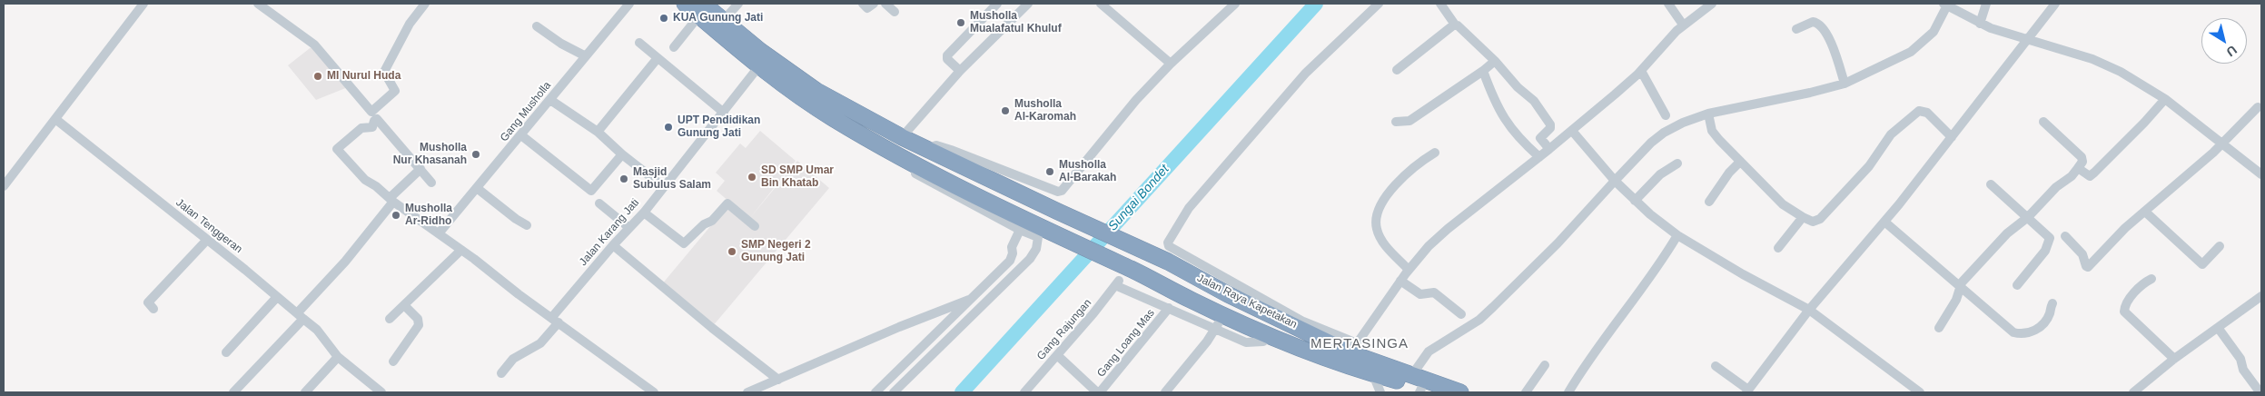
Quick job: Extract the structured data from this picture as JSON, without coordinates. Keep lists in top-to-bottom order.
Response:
{
  "streets": {
    "highway": ["Jalan Raya Kapetakan"],
    "street": [
      "Gang Musholla",
      "Jalan Tenggeran",
      "Jalan Karang Jati",
      "Gang Rajungan",
      "Gang Loang Mas"
    ]
  },
  "crossings": [
    ["Jalan Karang Jati", "Jalan Raya Kapetakan"]
  ],
  "districts": ["MERTASINGA"],
  "water": ["Sungai Bondet"],
  "places": [
    "KUA Gunung Jati",
    "Musholla Mualafatul Khuluf",
    "MI Nurul Huda",
    "Musholla Al-Karomah",
    "UPT Pendidikan Gunung Jati",
    "Musholla Nur Khasanah",
    "Musholla Al-Barakah",
    "SD SMP Umar Bin Khatab",
    "Masjid Subulus Salam",
    "Musholla Ar-Ridho",
    "SMP Negeri 2 Gunung Jati"
  ],
  "north": "bottom right"
}
